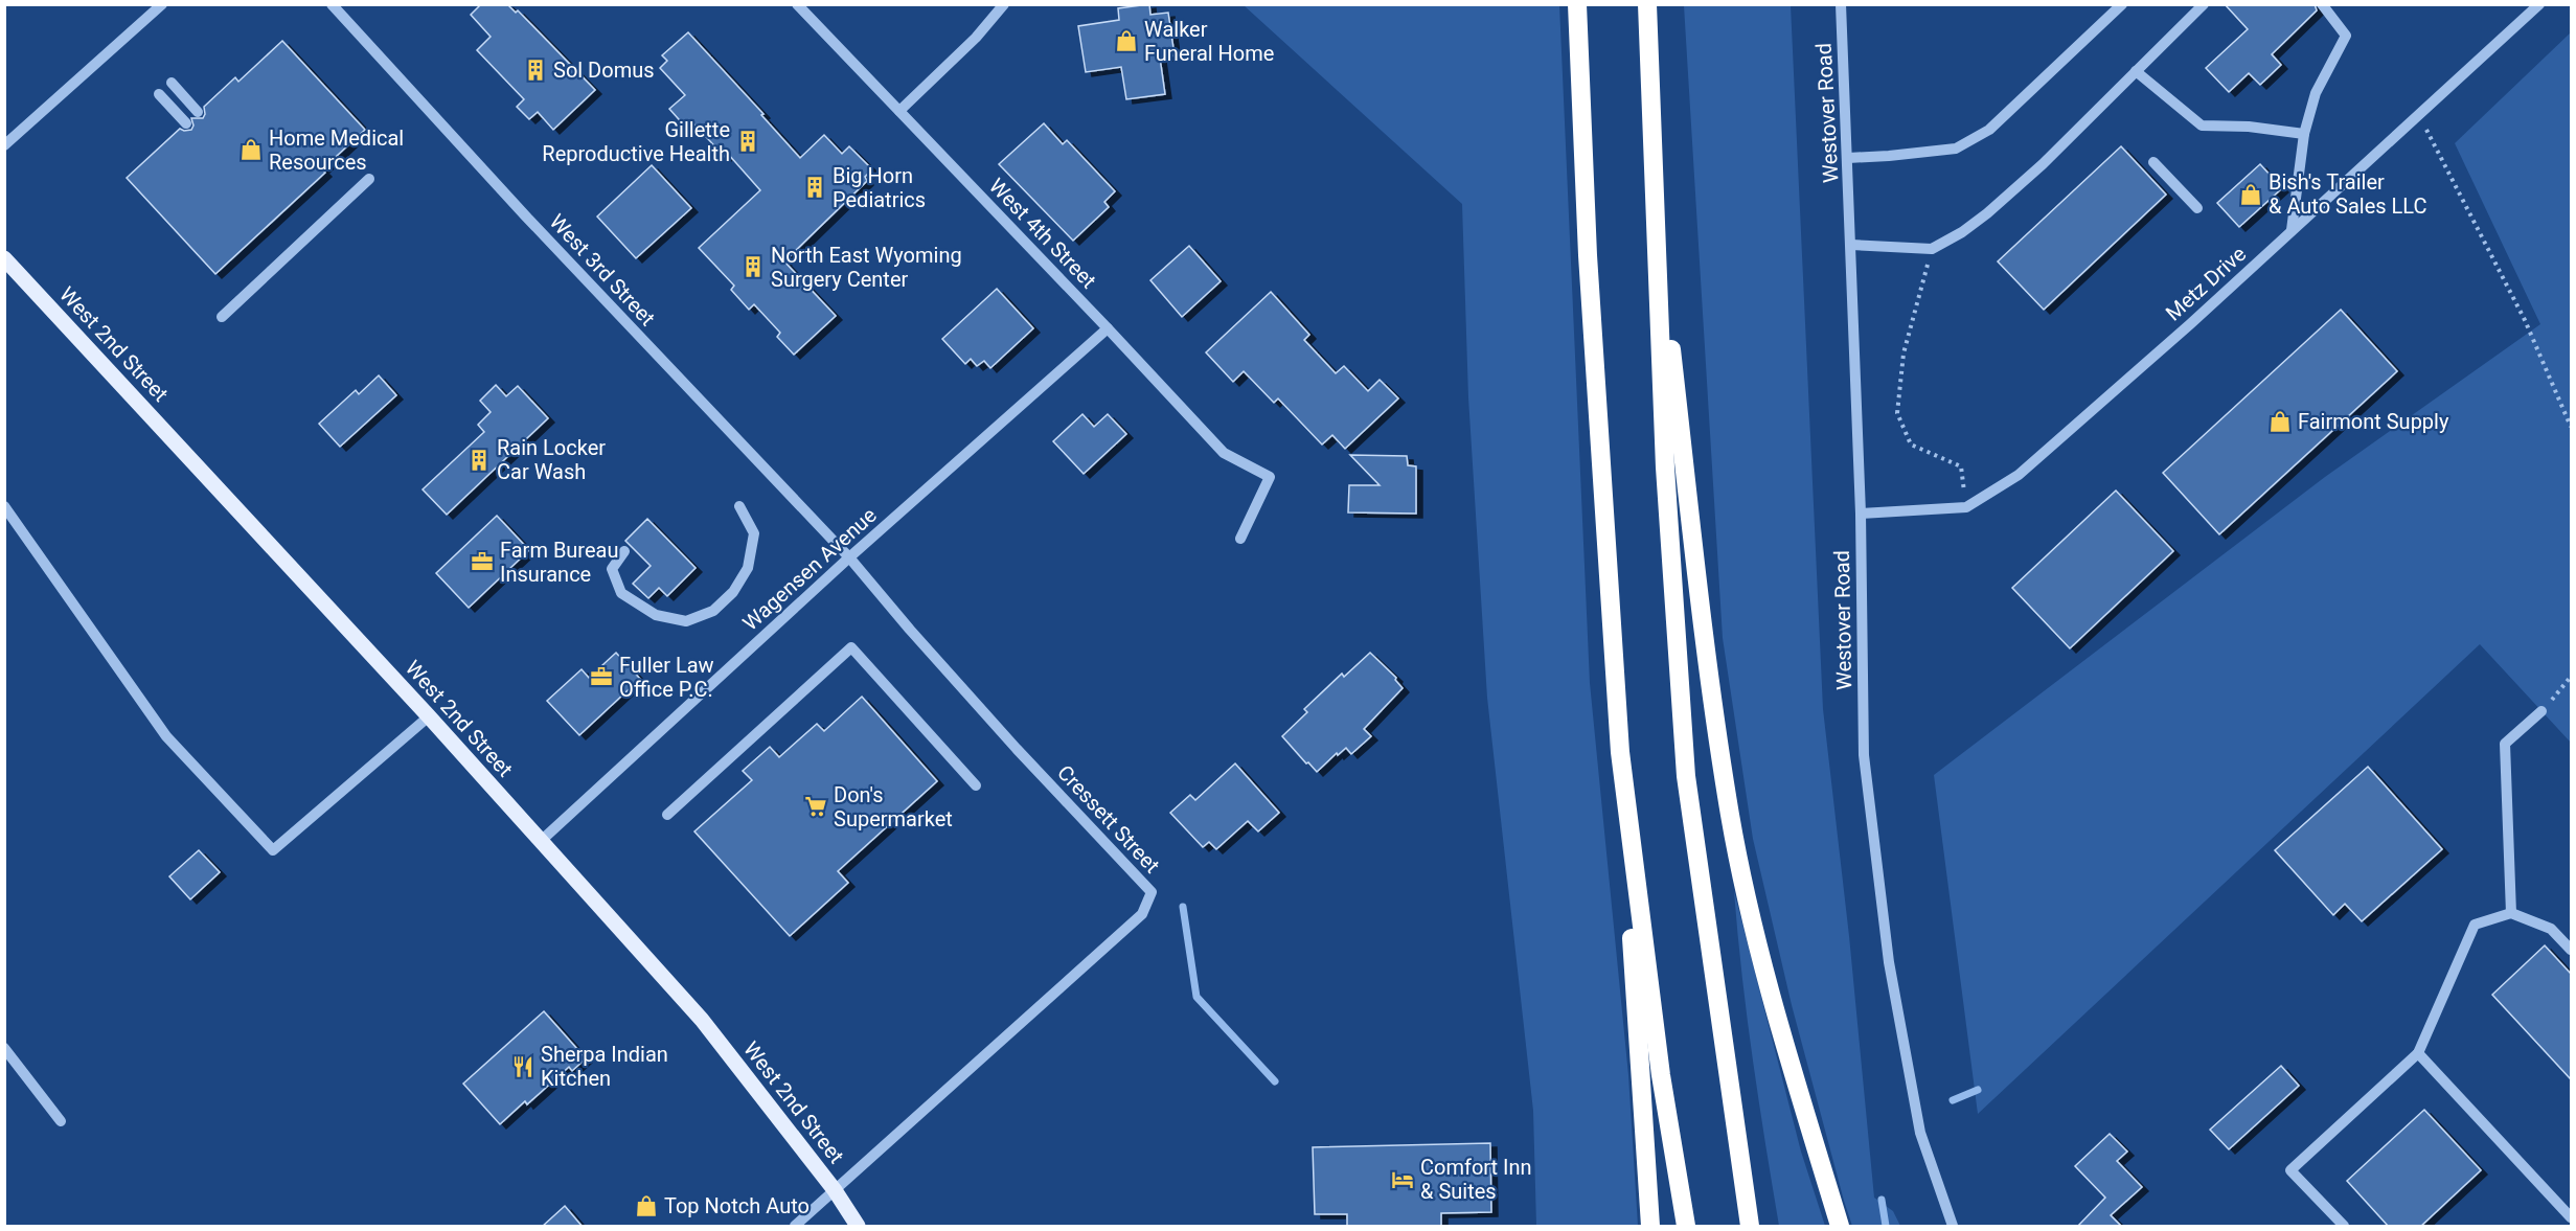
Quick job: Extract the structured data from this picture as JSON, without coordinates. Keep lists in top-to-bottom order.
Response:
{
  "streets": {
    "main road": ["West 2nd Street"],
    "street": [
      "Westover Road",
      "West 4th Street",
      "West 3rd Street",
      "Metz Drive",
      "Wagensen Avenue",
      "Cressett Street"
    ]
  },
  "crossings": [
    ["Westover Road", "Metz Drive"],
    ["West 4th Street", "Wagensen Avenue"],
    ["West 3rd Street", "Wagensen Avenue"],
    ["West 3rd Street", "Cressett Street"],
    ["West 2nd Street", "Wagensen Avenue"],
    ["West 2nd Street", "Cressett Street"],
    ["Wagensen Avenue", "Cressett Street"]
  ],
  "places": {
    "shop": [
      "Walker Funeral Home",
      "Home Medical Resources",
      "Bish's Trailer & Auto Sales LLC",
      "Fairmont Supply",
      "Top Notch Auto"
    ],
    "building": [
      "Sol Domus",
      "Gillette Reproductive Health",
      "Big Horn Pediatrics",
      "North East Wyoming Surgery Center",
      "Rain Locker Car Wash"
    ],
    "office": ["Farm Bureau Insurance", "Fuller Law Office P.C."],
    "supermarket": ["Don's Supermarket"],
    "restaurant": ["Sherpa Indian Kitchen"],
    "hotel": ["Comfort Inn & Suites"]
  }
}
